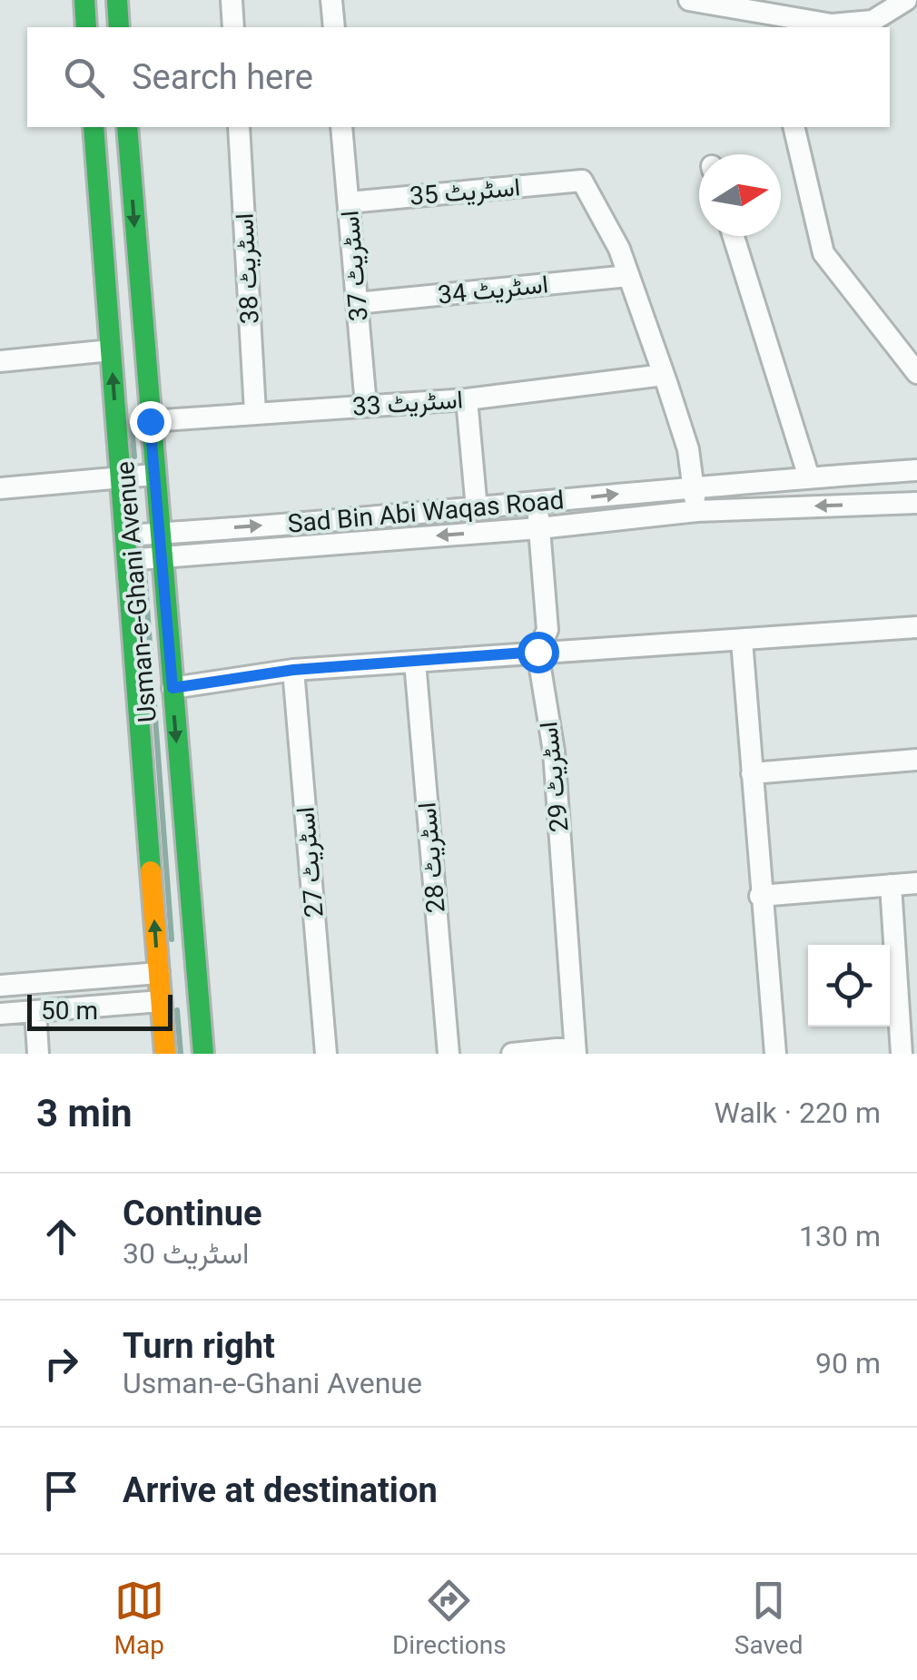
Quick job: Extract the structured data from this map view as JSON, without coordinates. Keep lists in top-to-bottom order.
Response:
{
  "streets": {
    "main road": ["Usman-e-Ghani Avenue"],
    "street": [
      "اسٹریٹ 35",
      "اسٹریٹ 37",
      "اسٹریٹ 38",
      "اسٹریٹ 34",
      "اسٹریٹ 33",
      "Sad Bin Abi Waqas Road",
      "اسٹریٹ 29",
      "اسٹریٹ 28",
      "اسٹریٹ 27"
    ]
  },
  "crossings": [
    ["اسٹریٹ 35", "اسٹریٹ 37"],
    ["اسٹریٹ 35", "اسٹریٹ 34"],
    ["اسٹریٹ 37", "اسٹریٹ 34"],
    ["اسٹریٹ 37", "اسٹریٹ 33"],
    ["اسٹریٹ 38", "اسٹریٹ 33"],
    ["اسٹریٹ 33", "Usman-e-Ghani Avenue"],
    ["Sad Bin Abi Waqas Road", "Usman-e-Ghani Avenue"],
    ["Sad Bin Abi Waqas Road", "اسٹریٹ 29"]
  ],
  "scale_bar": "50 m",
  "north": "right",
  "page": {
    "search": "Search here",
    "scale": "50 m",
    "heading": ["3 min", "Walk · 220 m"],
    "list": [
      ["Continue", "اسٹریٹ 30", "130 m"],
      ["Turn right", "Usman-e-Ghani Avenue", "90 m"],
      "Arrive at destination"
    ],
    "nav": ["Map", "Directions", "Saved"]
  }
}
